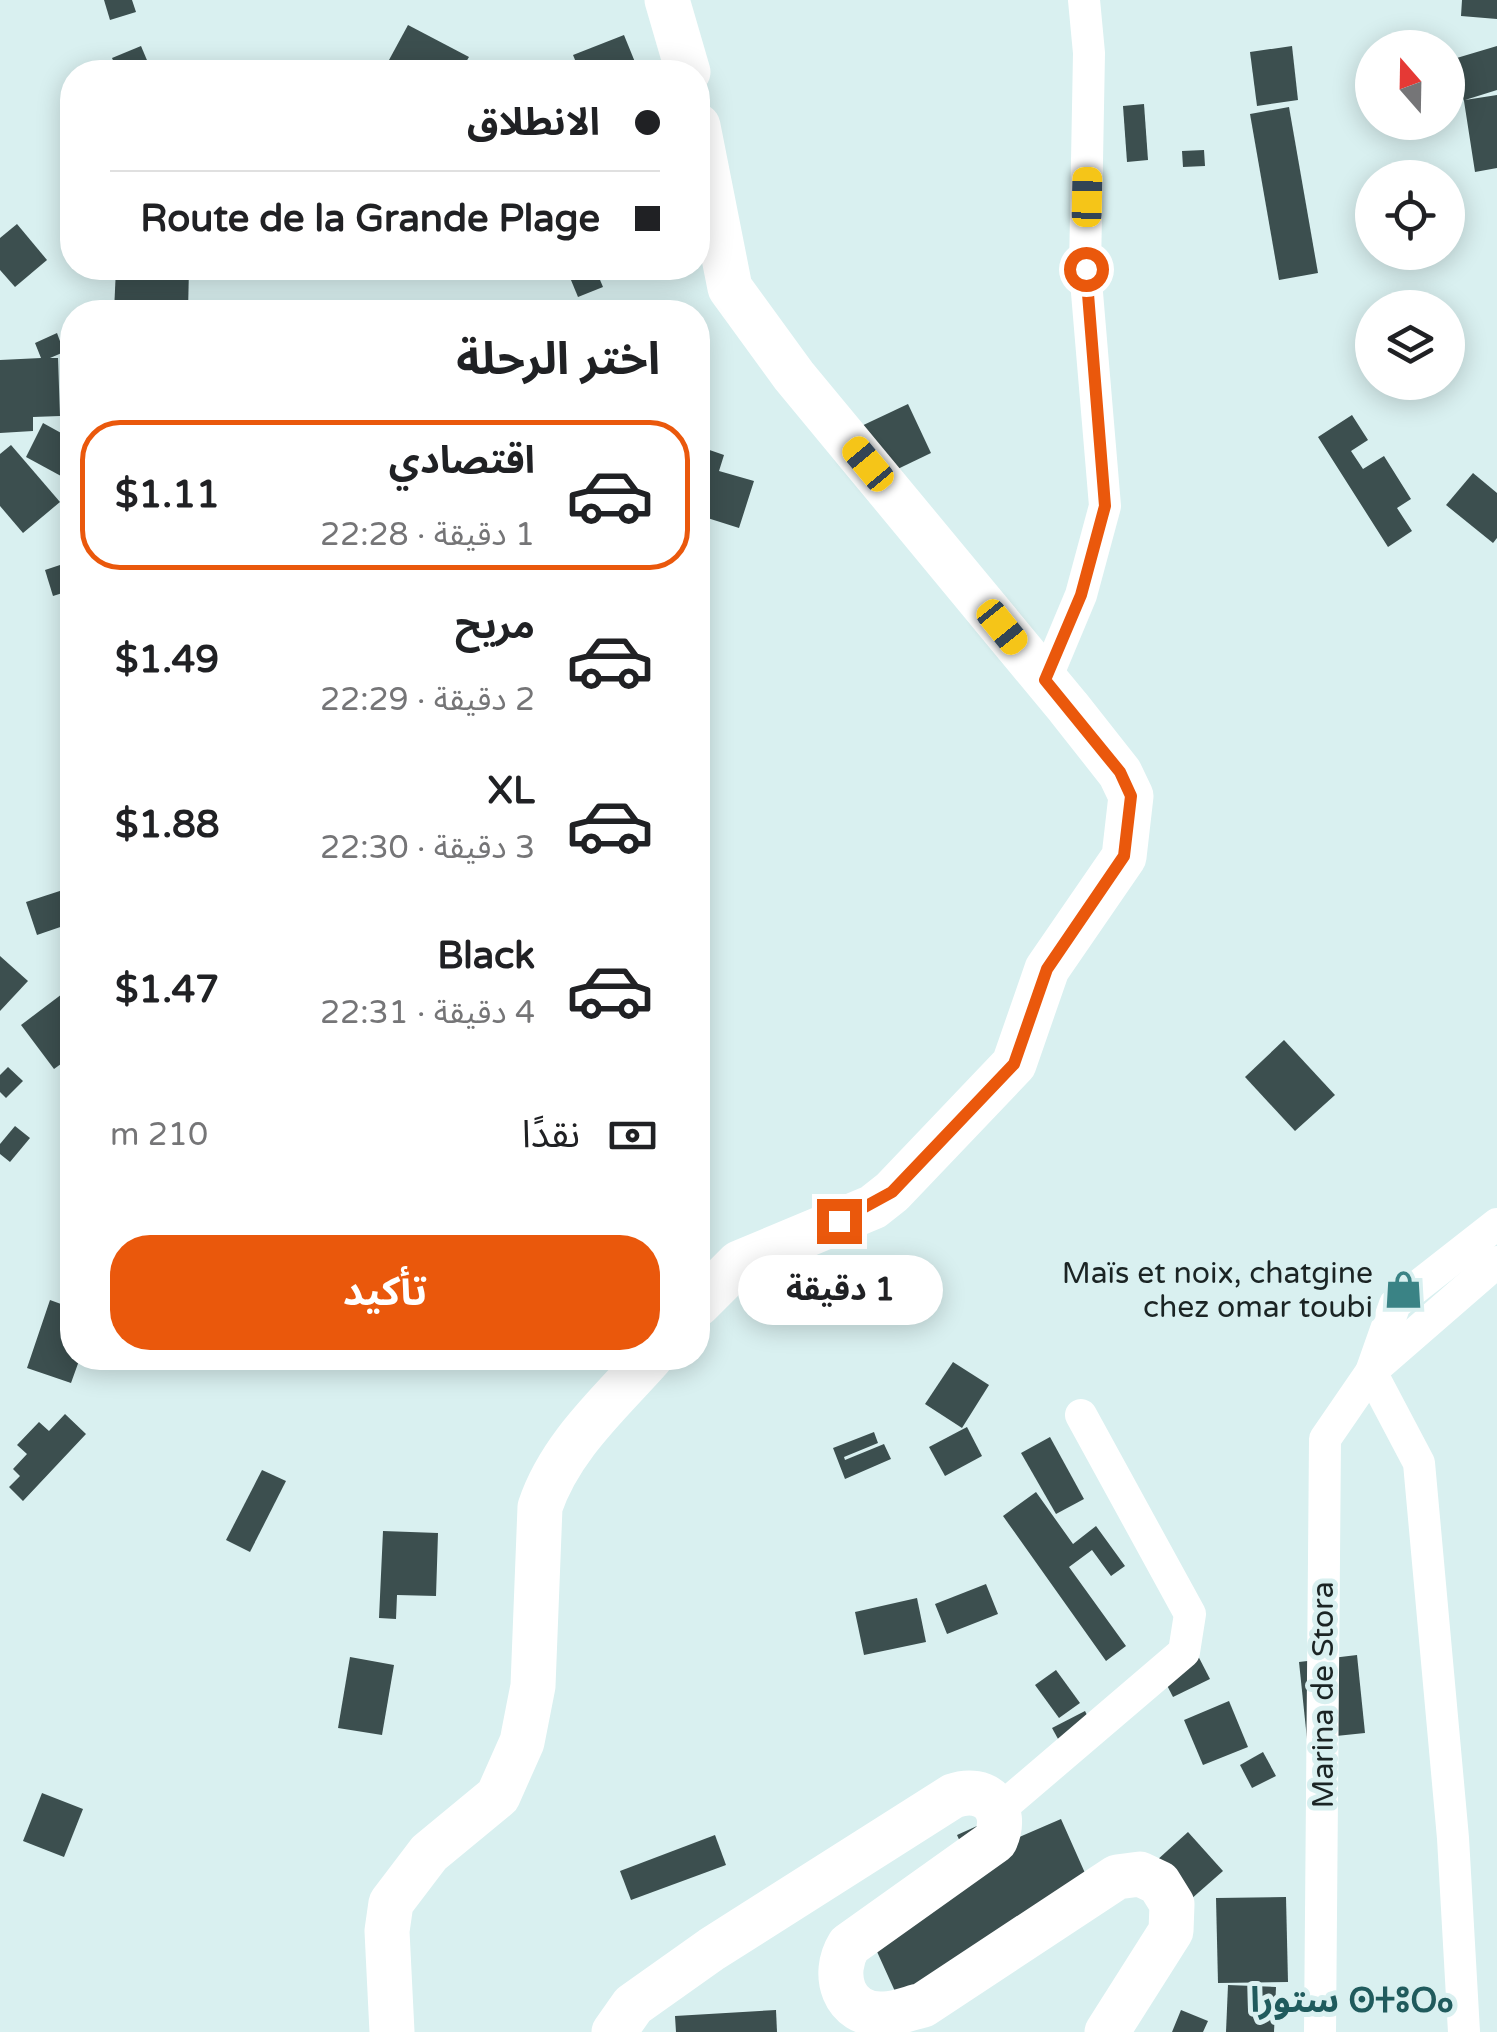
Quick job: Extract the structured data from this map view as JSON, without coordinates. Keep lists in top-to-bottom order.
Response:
{
  "streets": {
    "street": ["Marina de Stora"]
  },
  "districts": ["ستورا ⵙⵜⵓⵔⴰ"],
  "places": {
    "shop": ["Maïs et noix, chatgine chez omar toubi"]
  },
  "north": "top",
  "page": {
    "banner": ["الانطلاق", "Route de la Grande Plage"],
    "heading": "اختر الرحلة",
    "list": [
      {
        "name": "اقتصادي",
        "note": "1 دقيقة · 22:28",
        "value": "$1.11"
      },
      {
        "name": "مريح",
        "note": "2 دقيقة · 22:29",
        "value": "$1.49"
      },
      {
        "name": "XL",
        "note": "3 دقيقة · 22:30",
        "value": "$1.88"
      },
      {
        "name": "Black",
        "note": "4 دقيقة · 22:31",
        "value": "$1.47"
      }
    ],
    "pay": ["نقدًا", "210 m"],
    "buttons": "تأكيد",
    "bubble": "1 دقيقة"
  }
}
